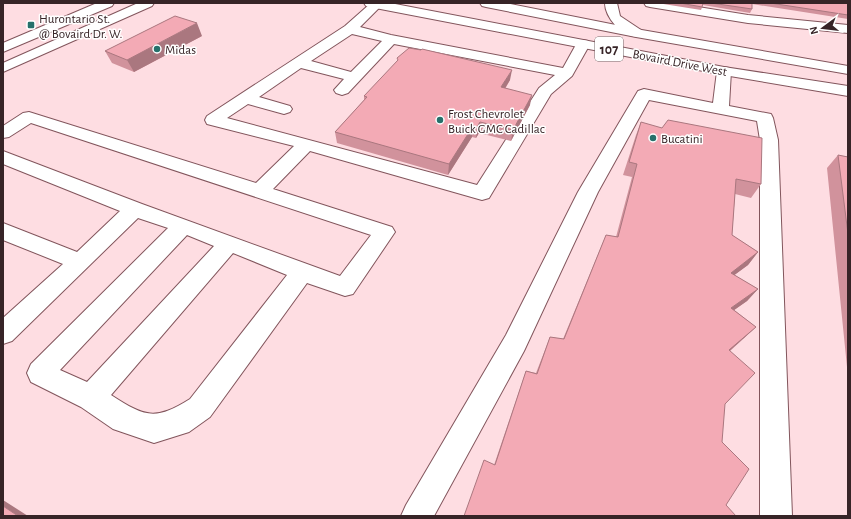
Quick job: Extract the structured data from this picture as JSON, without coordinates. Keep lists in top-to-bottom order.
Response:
{
  "streets": {
    "main road": ["107", "Bovaird Drive West"]
  },
  "places": {
    "transit": ["Hurontario St. @ Bovaird Dr. W."],
    "other": ["Midas", "Frost Chevrolet Buick GMC Cadillac", "Bucatini"]
  },
  "north": "left"
}
